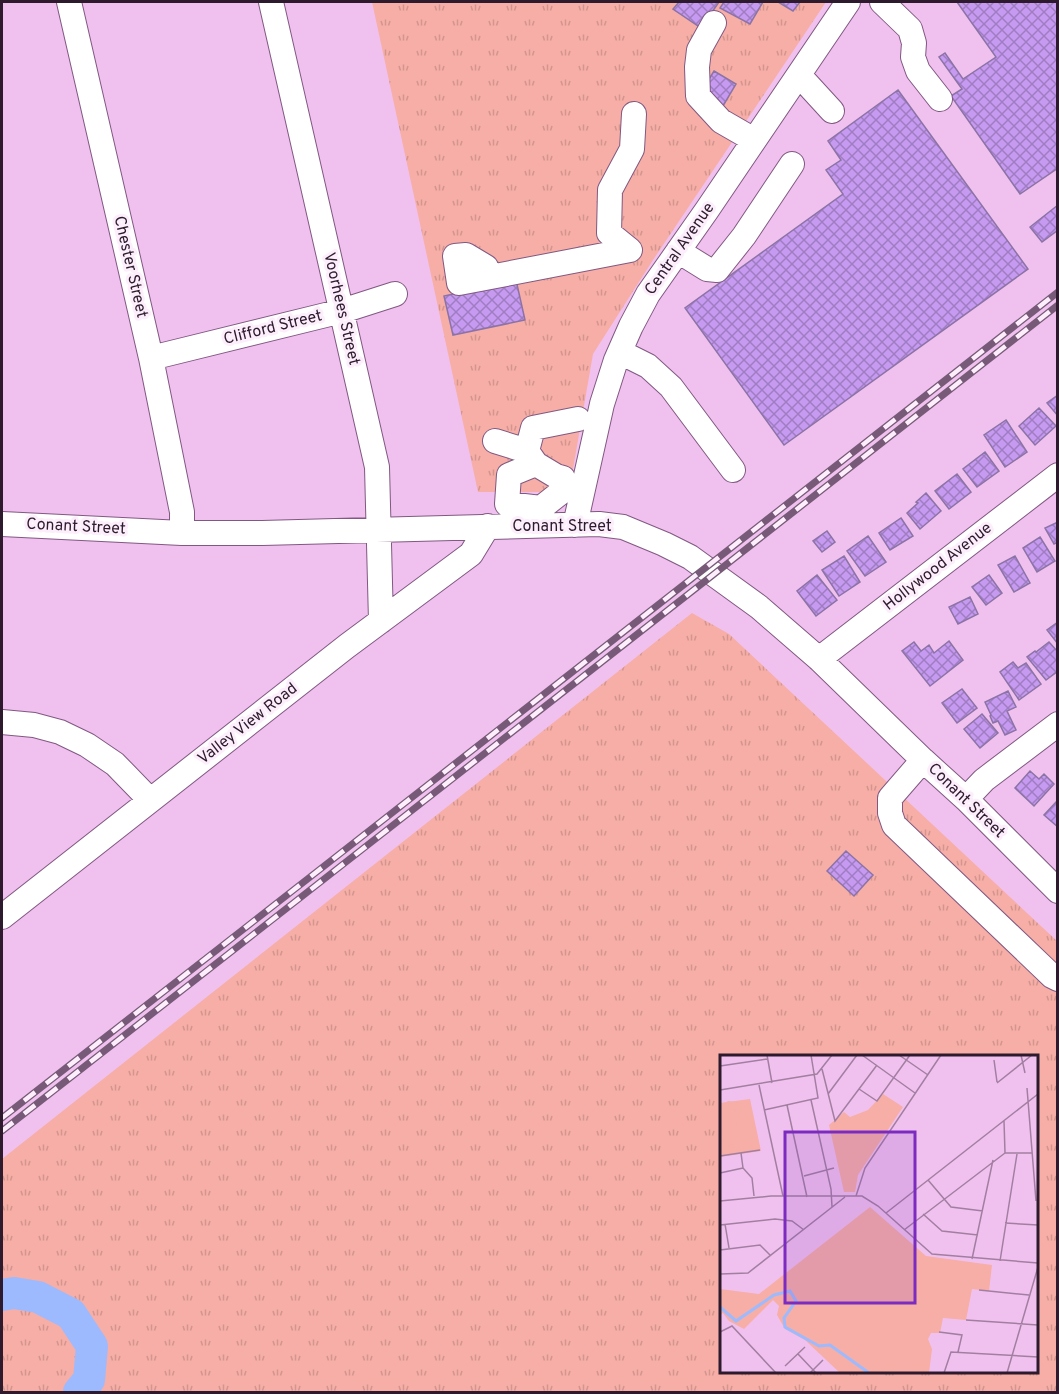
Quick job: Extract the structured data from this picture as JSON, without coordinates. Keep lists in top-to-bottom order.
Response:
{
  "streets": {
    "street": [
      "Central Avenue",
      "Chester Street",
      "Voorhees Street",
      "Clifford Street",
      "Conant Street",
      "Hollywood Avenue",
      "Valley View Road"
    ]
  },
  "crossings": [
    ["Central Avenue", "Conant Street"],
    ["Chester Street", "Clifford Street"],
    ["Chester Street", "Conant Street"],
    ["Voorhees Street", "Clifford Street"],
    ["Voorhees Street", "Conant Street"],
    ["Voorhees Street", "Valley View Road"],
    ["Conant Street", "Hollywood Avenue"],
    ["Conant Street", "Valley View Road"]
  ]
}
